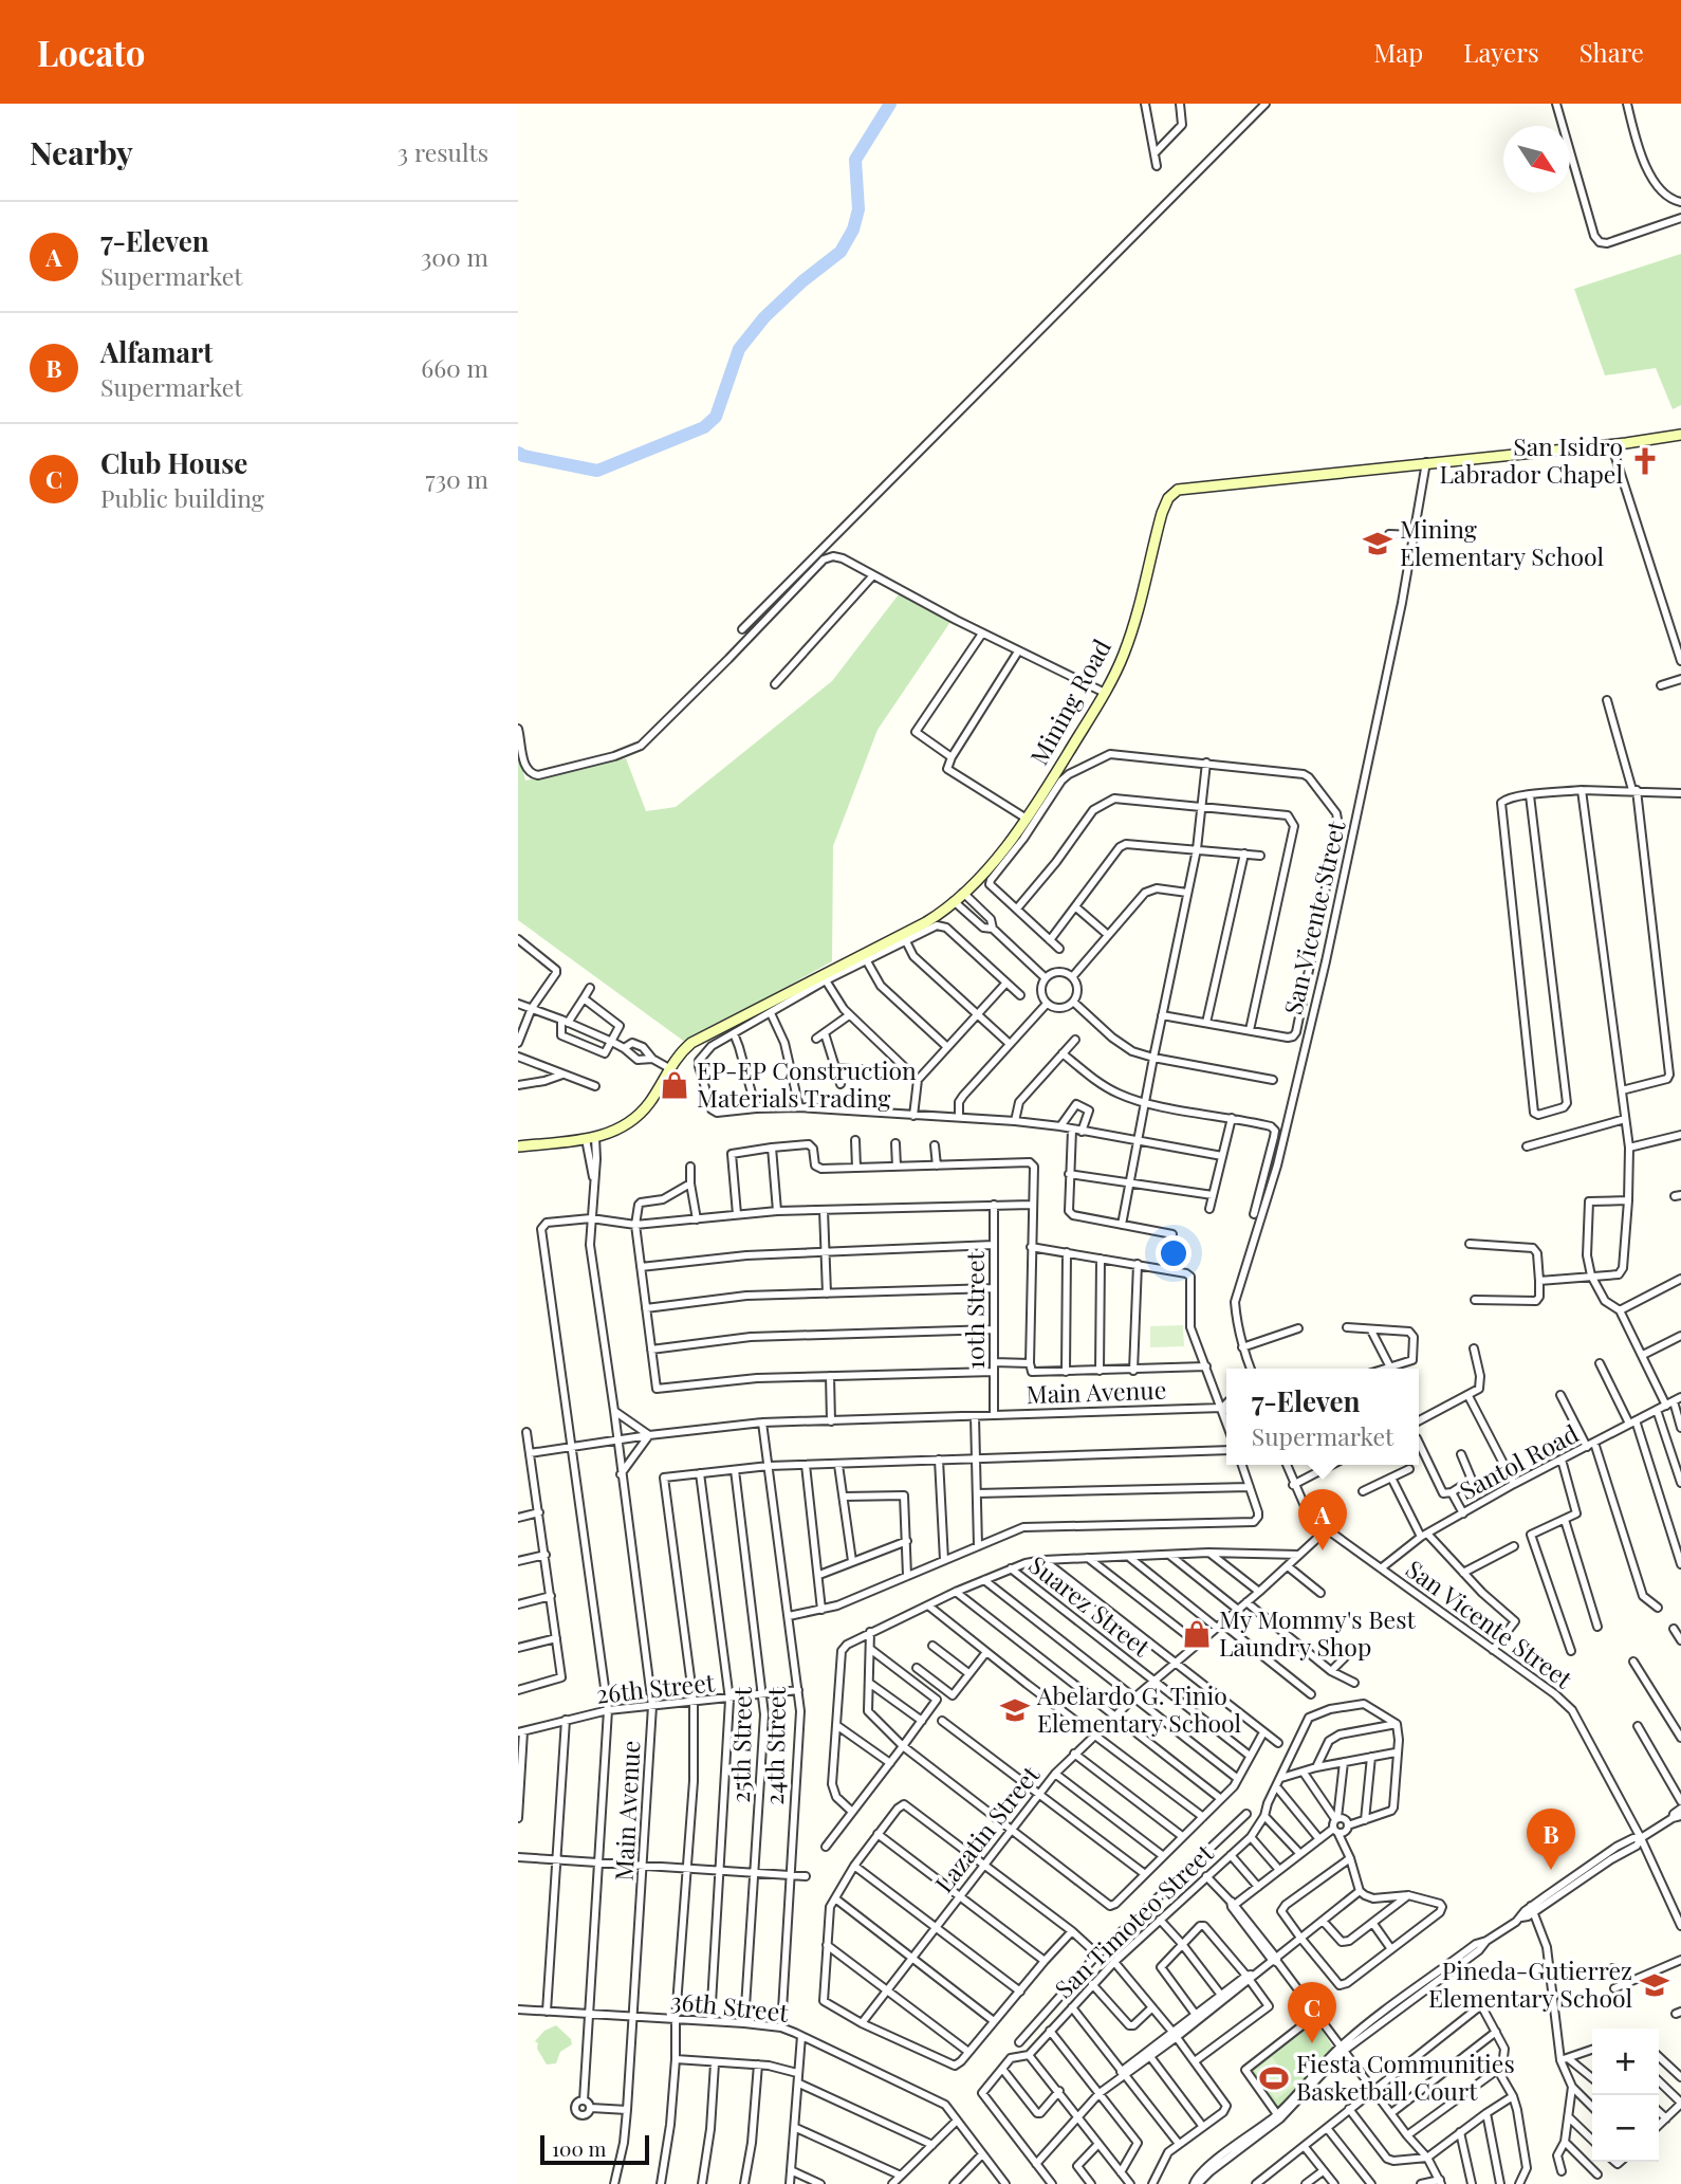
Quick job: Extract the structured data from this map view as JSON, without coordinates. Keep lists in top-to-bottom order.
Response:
{
  "streets": {
    "street": [
      "Mining Road",
      "San Vicente Street",
      "10th Street",
      "Main Avenue",
      "Santol Road",
      "Suarez Street",
      "26th Street",
      "25th Street",
      "24th Street",
      "Lazatin Street",
      "San Timoteo Street",
      "36th Street"
    ]
  },
  "crossings": [
    ["Mining Road", "San Vicente Street"],
    ["Mining Road", "Main Avenue"],
    ["San Vicente Street", "Santol Road"],
    ["San Vicente Street", "Lazatin Street"],
    ["10th Street", "Main Avenue"],
    ["Main Avenue", "26th Street"],
    ["Main Avenue", "24th Street"],
    ["Main Avenue", "36th Street"],
    ["Suarez Street", "Lazatin Street"],
    ["26th Street", "25th Street"],
    ["26th Street", "24th Street"],
    ["25th Street", "36th Street"],
    ["24th Street", "36th Street"]
  ],
  "places": {
    "church": ["San Isidro Labrador Chapel"],
    "school or university": ["Mining Elementary School", "Abelardo G. Tinio Elementary School", "Pineda-Gutierrez Elementary School"],
    "shop": ["EP-EP Construction Materials Trading", "My Mommy's Best Laundry Shop"],
    "sports": ["Fiesta Communities Basketball Court"]
  },
  "scale_bar": "100 m",
  "north": "bottom right",
  "page": {
    "header": "Locato",
    "nav": ["Map", "Layers", "Share"],
    "heading": ["Nearby", "3 results"],
    "list": [
      {
        "mark": "A",
        "name": "7-Eleven",
        "note": "Supermarket",
        "value": "300 m"
      },
      {
        "mark": "B",
        "name": "Alfamart",
        "note": "Supermarket",
        "value": "660 m"
      },
      {
        "mark": "C",
        "name": "Club House",
        "note": "Public building",
        "value": "730 m"
      }
    ],
    "popup": ["7-Eleven", "Supermarket"],
    "pins": ["A", "B", "C"],
    "map_buttons": ["+", "−"],
    "scale": "100 m"
  }
}
